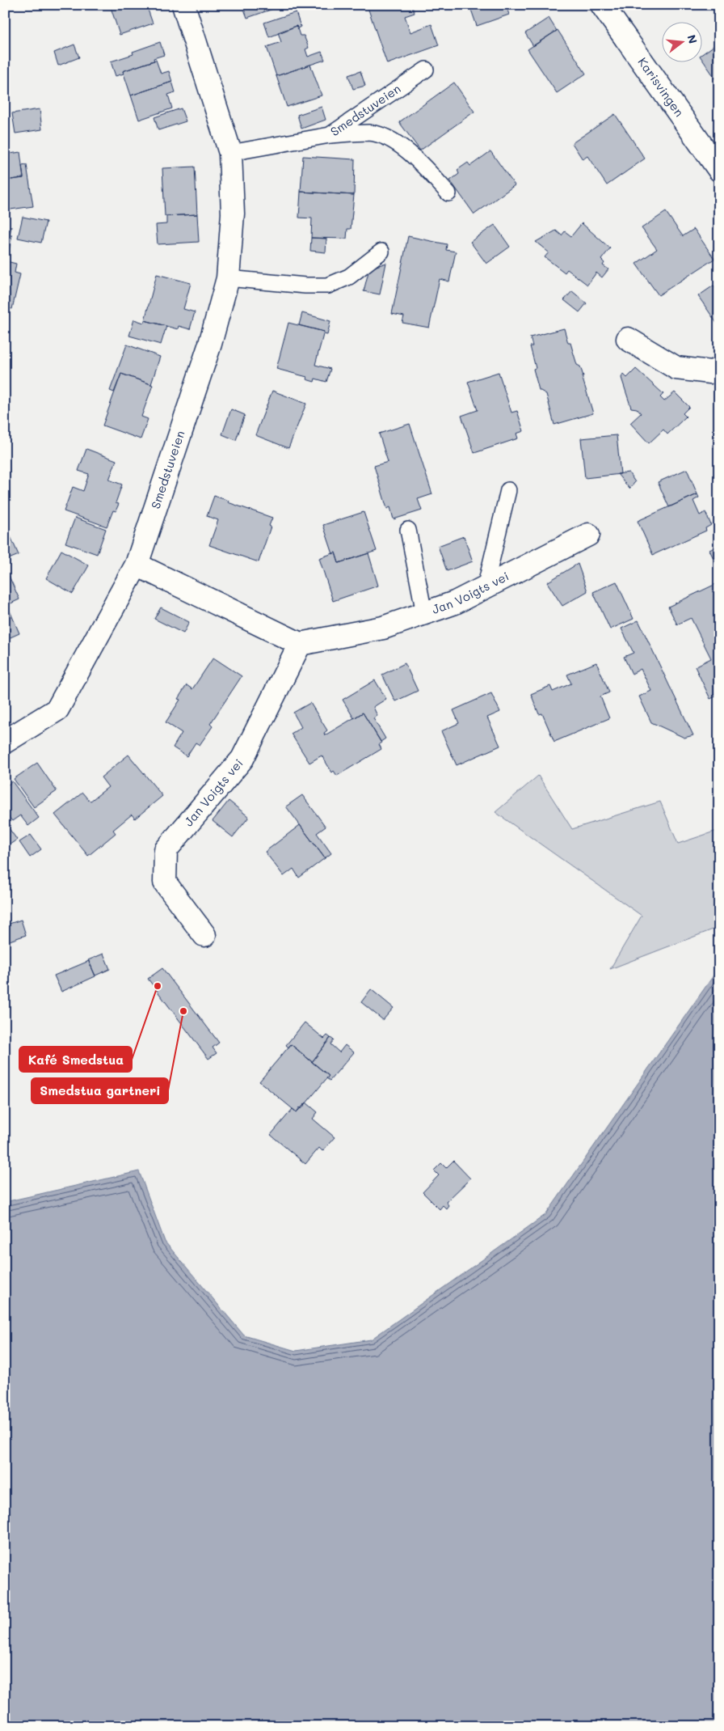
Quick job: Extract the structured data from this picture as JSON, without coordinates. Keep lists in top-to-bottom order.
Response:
{
  "streets": {
    "street": ["Karisvingen", "Smedstuveien", "Jan Voigts vei"]
  },
  "places": ["Kafé Smedstua", "Smedstua gartneri"],
  "north": "right"
}
